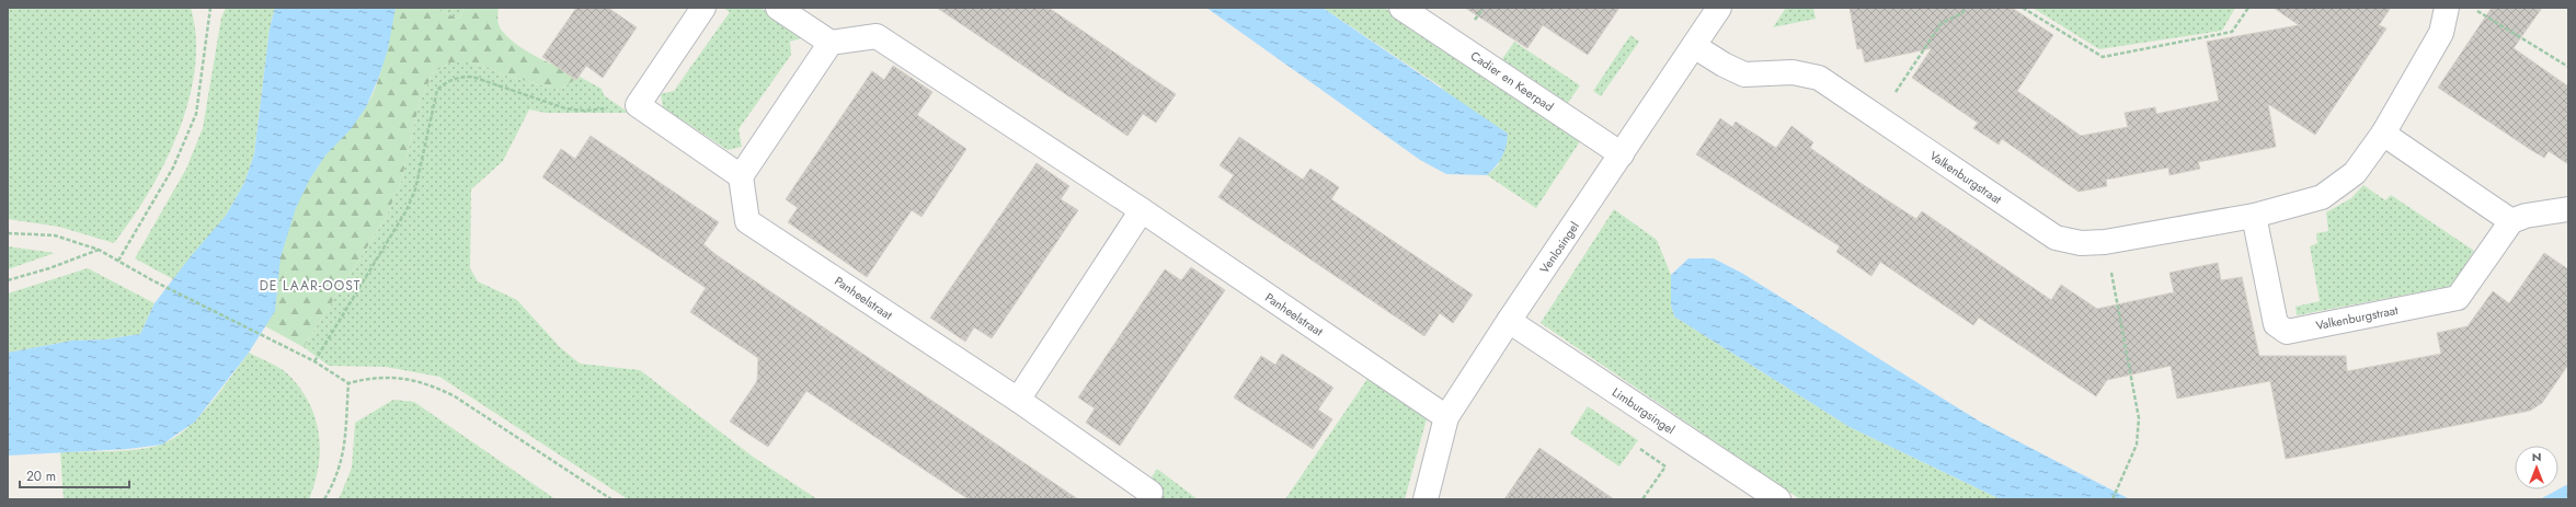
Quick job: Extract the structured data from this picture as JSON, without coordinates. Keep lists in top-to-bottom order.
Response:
{
  "streets": {
    "street": [
      "Cadier en Keerpad",
      "Valkenburgstraat",
      "Venlosingel",
      "Panheelstraat",
      "Limburgsingel"
    ]
  },
  "crossings": [
    ["Cadier en Keerpad", "Venlosingel"],
    ["Valkenburgstraat", "Venlosingel"],
    ["Venlosingel", "Panheelstraat"],
    ["Venlosingel", "Limburgsingel"]
  ],
  "districts": ["DE LAAR-OOST"],
  "scale_bar": "20 m",
  "north": "top"
}
